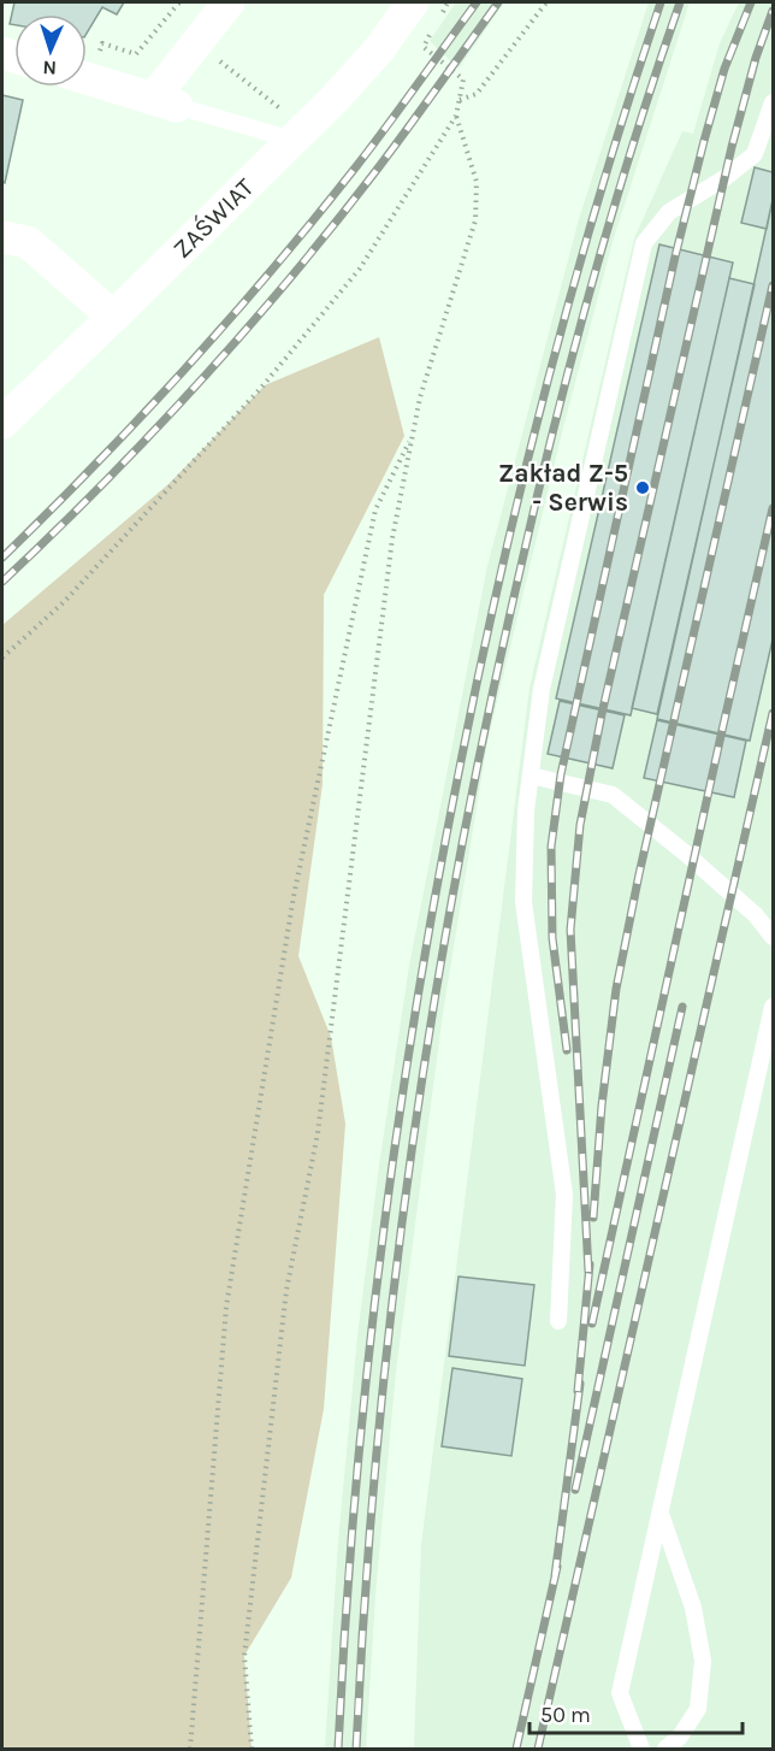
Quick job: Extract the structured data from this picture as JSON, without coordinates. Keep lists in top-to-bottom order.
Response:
{
  "streets": {
    "street": ["ZAŚWIAT"]
  },
  "places": ["Zakład Z-5 - Serwis"],
  "scale_bar": "50 m",
  "north": "bottom"
}
